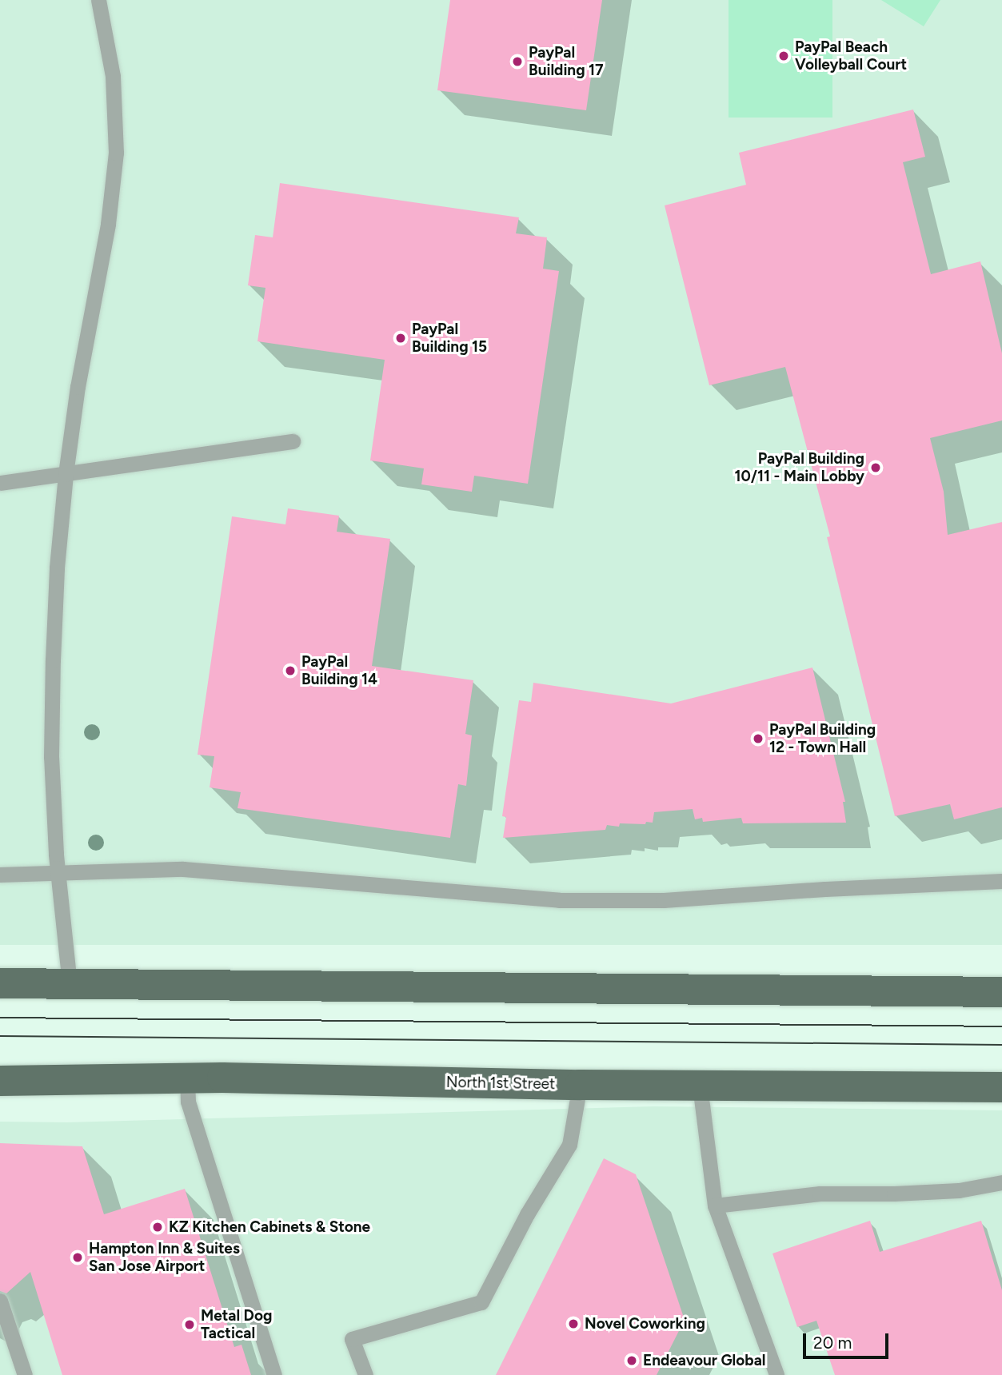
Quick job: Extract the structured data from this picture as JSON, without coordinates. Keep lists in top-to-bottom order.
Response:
{
  "streets": {
    "main road": ["North 1st Street"]
  },
  "places": [
    "PayPal Beach Volleyball Court",
    "PayPal Building 17",
    "PayPal Building 15",
    "PayPal Building 10/11 - Main Lobby",
    "PayPal Building 14",
    "PayPal Building 12 - Town Hall",
    "KZ Kitchen Cabinets & Stone",
    "Hampton Inn & Suites San Jose Airport",
    "Novel Coworking",
    "Metal Dog Tactical",
    "Endeavour Global"
  ],
  "scale_bar": "20 m"
}
